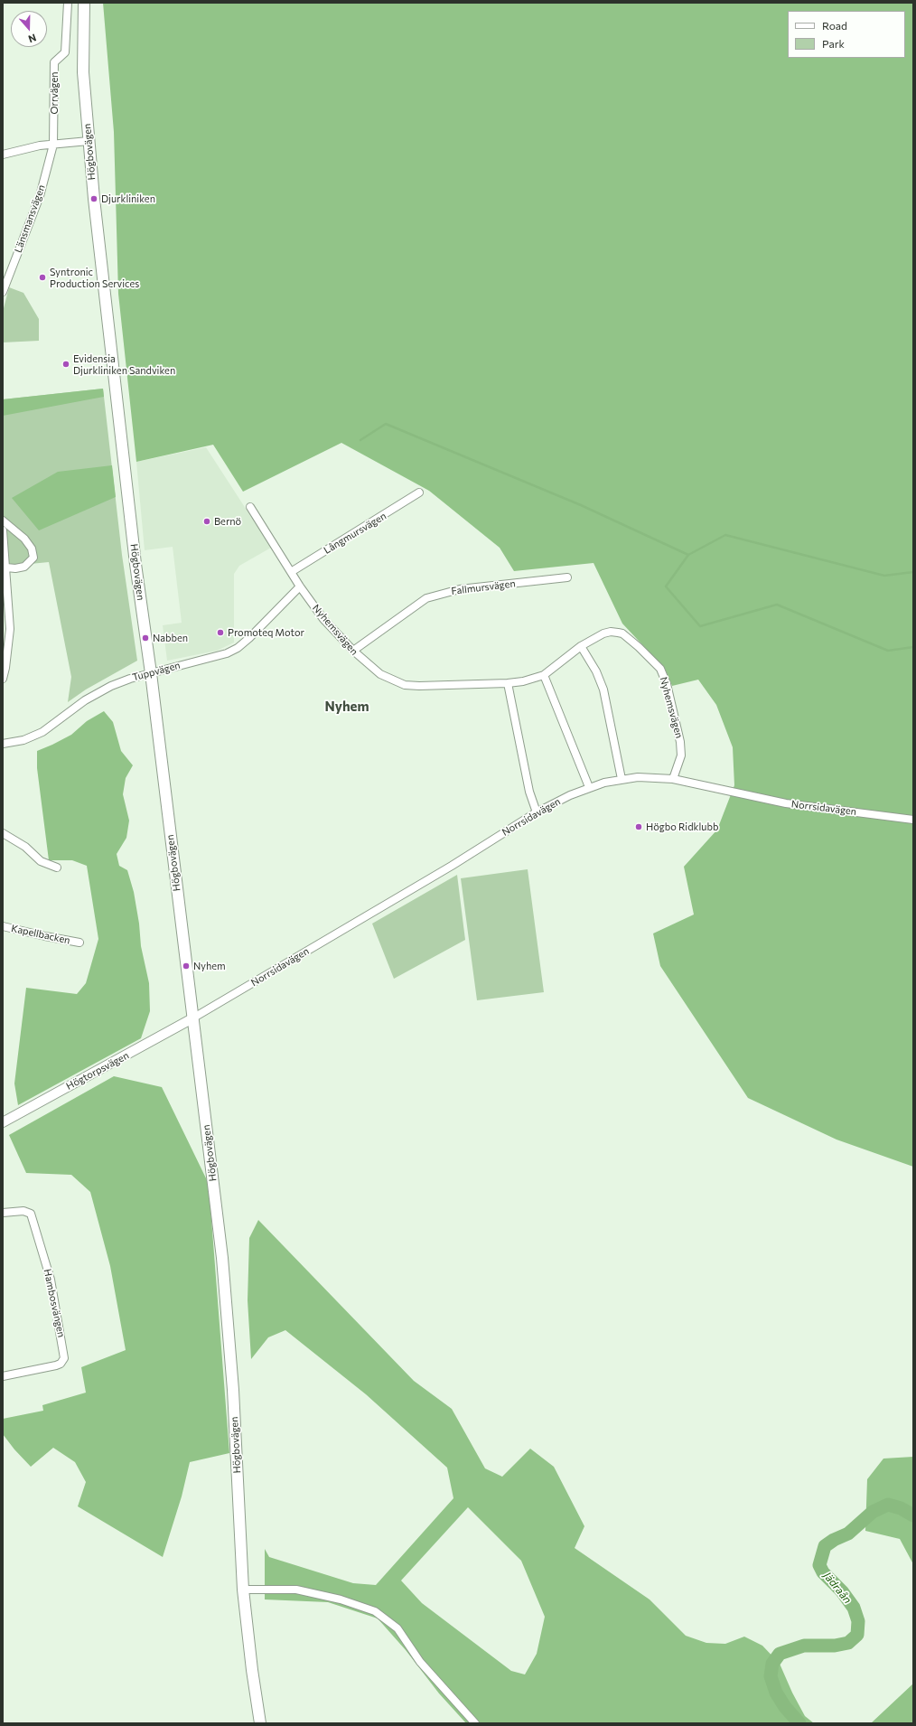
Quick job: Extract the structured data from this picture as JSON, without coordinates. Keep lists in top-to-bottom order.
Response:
{
  "streets": {
    "main road": ["Högbovägen"],
    "street": [
      "Orrvägen",
      "Länsmansvägen",
      "Långmursvägen",
      "Fallmursvägen",
      "Nyhemsvägen",
      "Tuppvägen",
      "Norrsidavägen",
      "Kapellbacken",
      "Högtorpsvägen",
      "Hambosvängen"
    ]
  },
  "crossings": [
    ["Orrvägen", "Länsmansvägen"],
    ["Högbovägen", "Tuppvägen"],
    ["Högbovägen", "Norrsidavägen"],
    ["Högbovägen", "Högtorpsvägen"],
    ["Långmursvägen", "Nyhemsvägen"],
    ["Fallmursvägen", "Nyhemsvägen"],
    ["Nyhemsvägen", "Tuppvägen"],
    ["Nyhemsvägen", "Norrsidavägen"],
    ["Norrsidavägen", "Högtorpsvägen"]
  ],
  "districts": ["Nyhem"],
  "water": ["Jädraån"],
  "places": [
    "Djurkliniken",
    "Syntronic Production Services",
    "Evidensia Djurkliniken Sandviken",
    "Bernö",
    "Promoteq Motor",
    "Nabben",
    "Högbo Ridklubb",
    "Nyhem"
  ],
  "legend": ["Road", "Park"],
  "north": "bottom"
}
